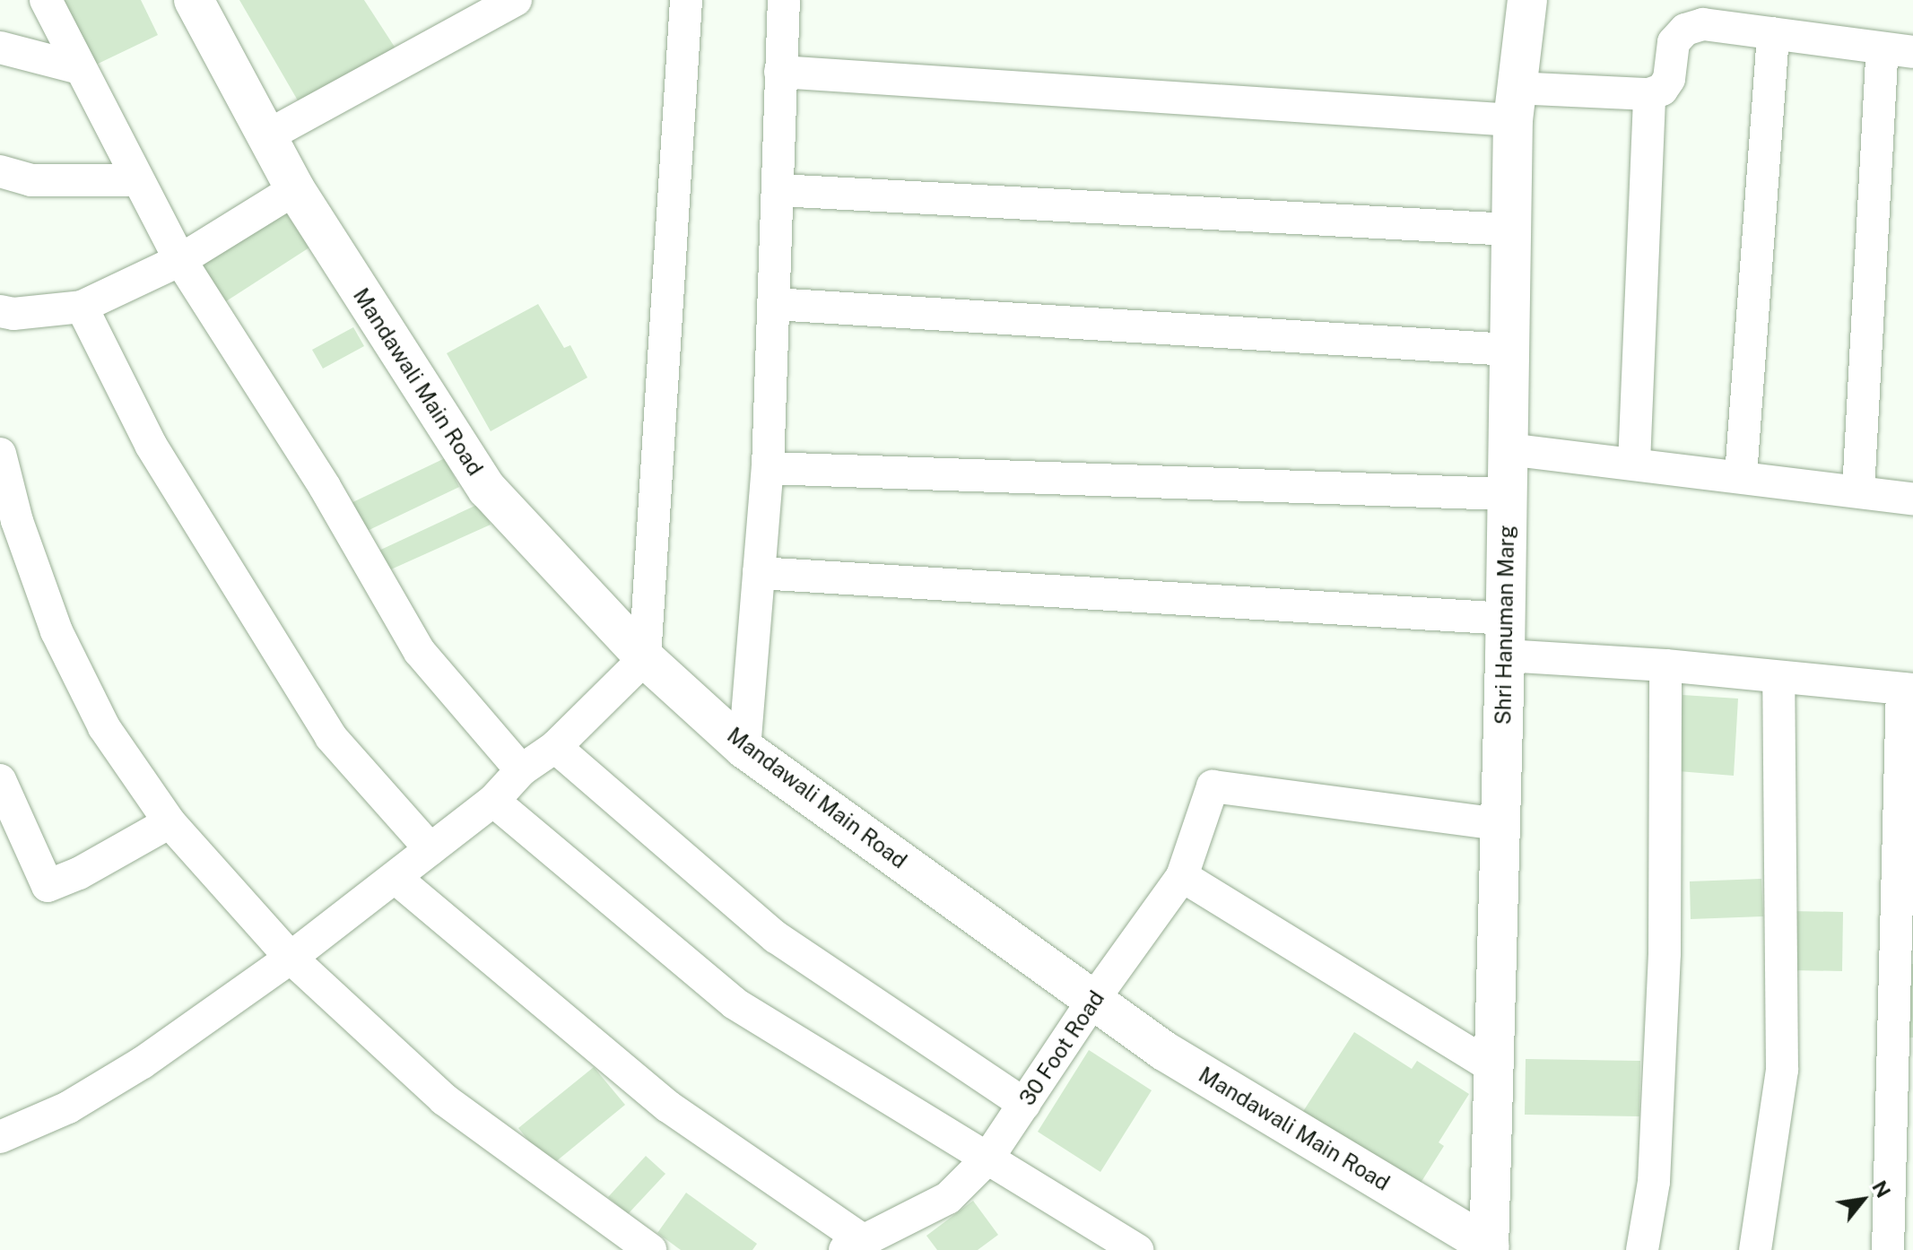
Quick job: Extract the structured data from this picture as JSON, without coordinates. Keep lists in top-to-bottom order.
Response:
{
  "streets": {
    "street": ["Mandawali Main Road", "Shri Hanuman Marg", "30 Foot Road"]
  },
  "crossings": [
    ["Mandawali Main Road", "Shri Hanuman Marg"],
    ["Mandawali Main Road", "30 Foot Road"],
    ["Shri Hanuman Marg", "30 Foot Road"]
  ],
  "north": "top right"
}
